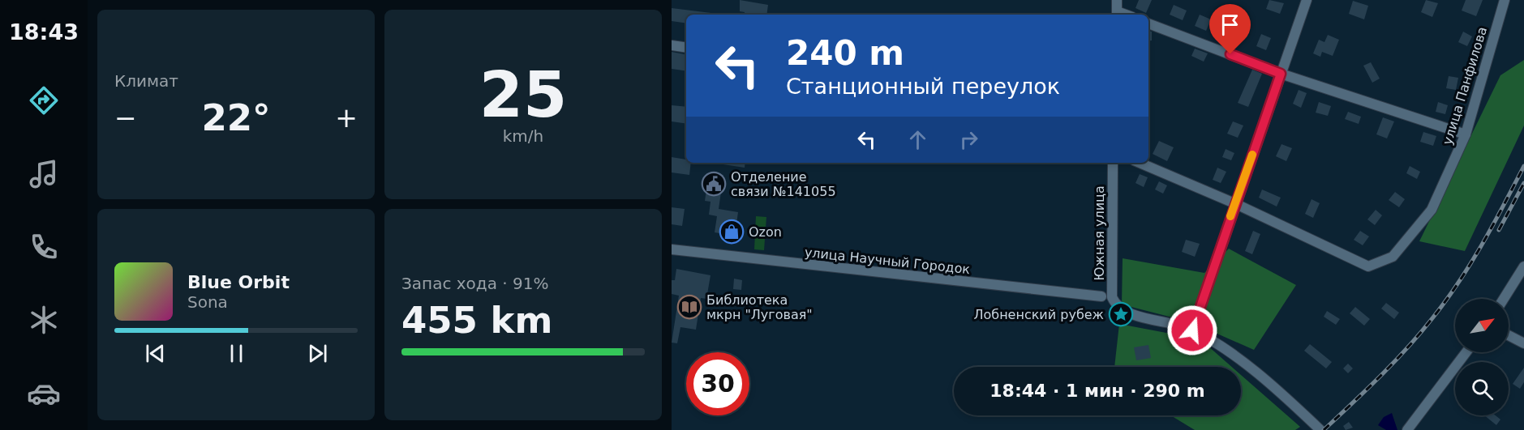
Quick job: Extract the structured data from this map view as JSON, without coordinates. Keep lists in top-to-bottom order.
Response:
{
  "streets": {
    "street": ["улица Панфилова", "Южная улица", "улица Научный Городок"]
  },
  "places": {
    "public building": ["Отделение связи №141055"],
    "shop": ["Ozon"],
    "library": ["Библиотека мкрн \"Луговая\""],
    "place": ["Лобненский рубеж"]
  },
  "north": "top right",
  "page": {
    "tabs": "18:43",
    "tile": [
      "Климат",
      ["25", "km/h"],
      ["Запас хода · 91%", "455 km"]
    ],
    "turn": ["240 m", "Станционный переулок"],
    "heat": ["−", "22°", "+"],
    "song": ["Blue Orbit", "Sona"],
    "limit": "30",
    "trip": "18:44 · 1 мин · 290 m"
  }
}
